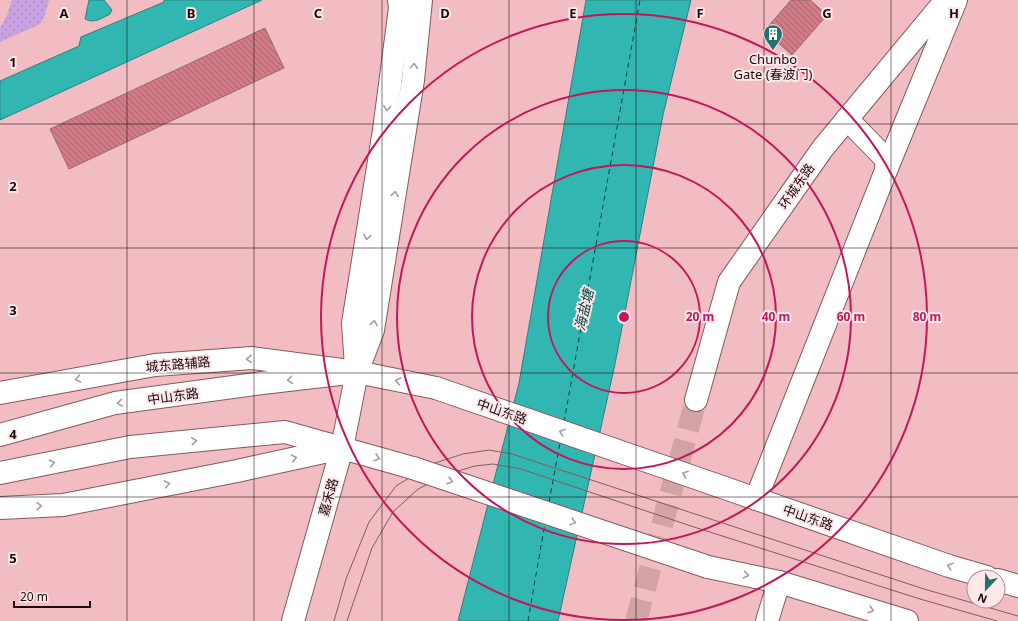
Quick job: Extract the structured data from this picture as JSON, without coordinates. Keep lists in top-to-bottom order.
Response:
{
  "streets": {
    "main road": [
      "环城东路",
      "城东路辅路",
      "中山东路",
      "嘉禾路"
    ]
  },
  "crossings": [
    ["城东路辅路", "中山东路"],
    ["城东路辅路", "嘉禾路"],
    ["中山东路", "嘉禾路"]
  ],
  "water": ["海盐塘"],
  "places": {
    "building": ["Chunbo Gate (春波门)"]
  },
  "scale_bar": "20 m",
  "north": "bottom",
  "grid": {
    "columns": [
      "A",
      "B",
      "C",
      "D",
      "E",
      "F",
      "G",
      "H"
    ],
    "rows": [
      "1",
      "2",
      "3",
      "4",
      "5"
    ]
  },
  "rings": [
    "20 m",
    "40 m",
    "60 m",
    "80 m"
  ]
}
